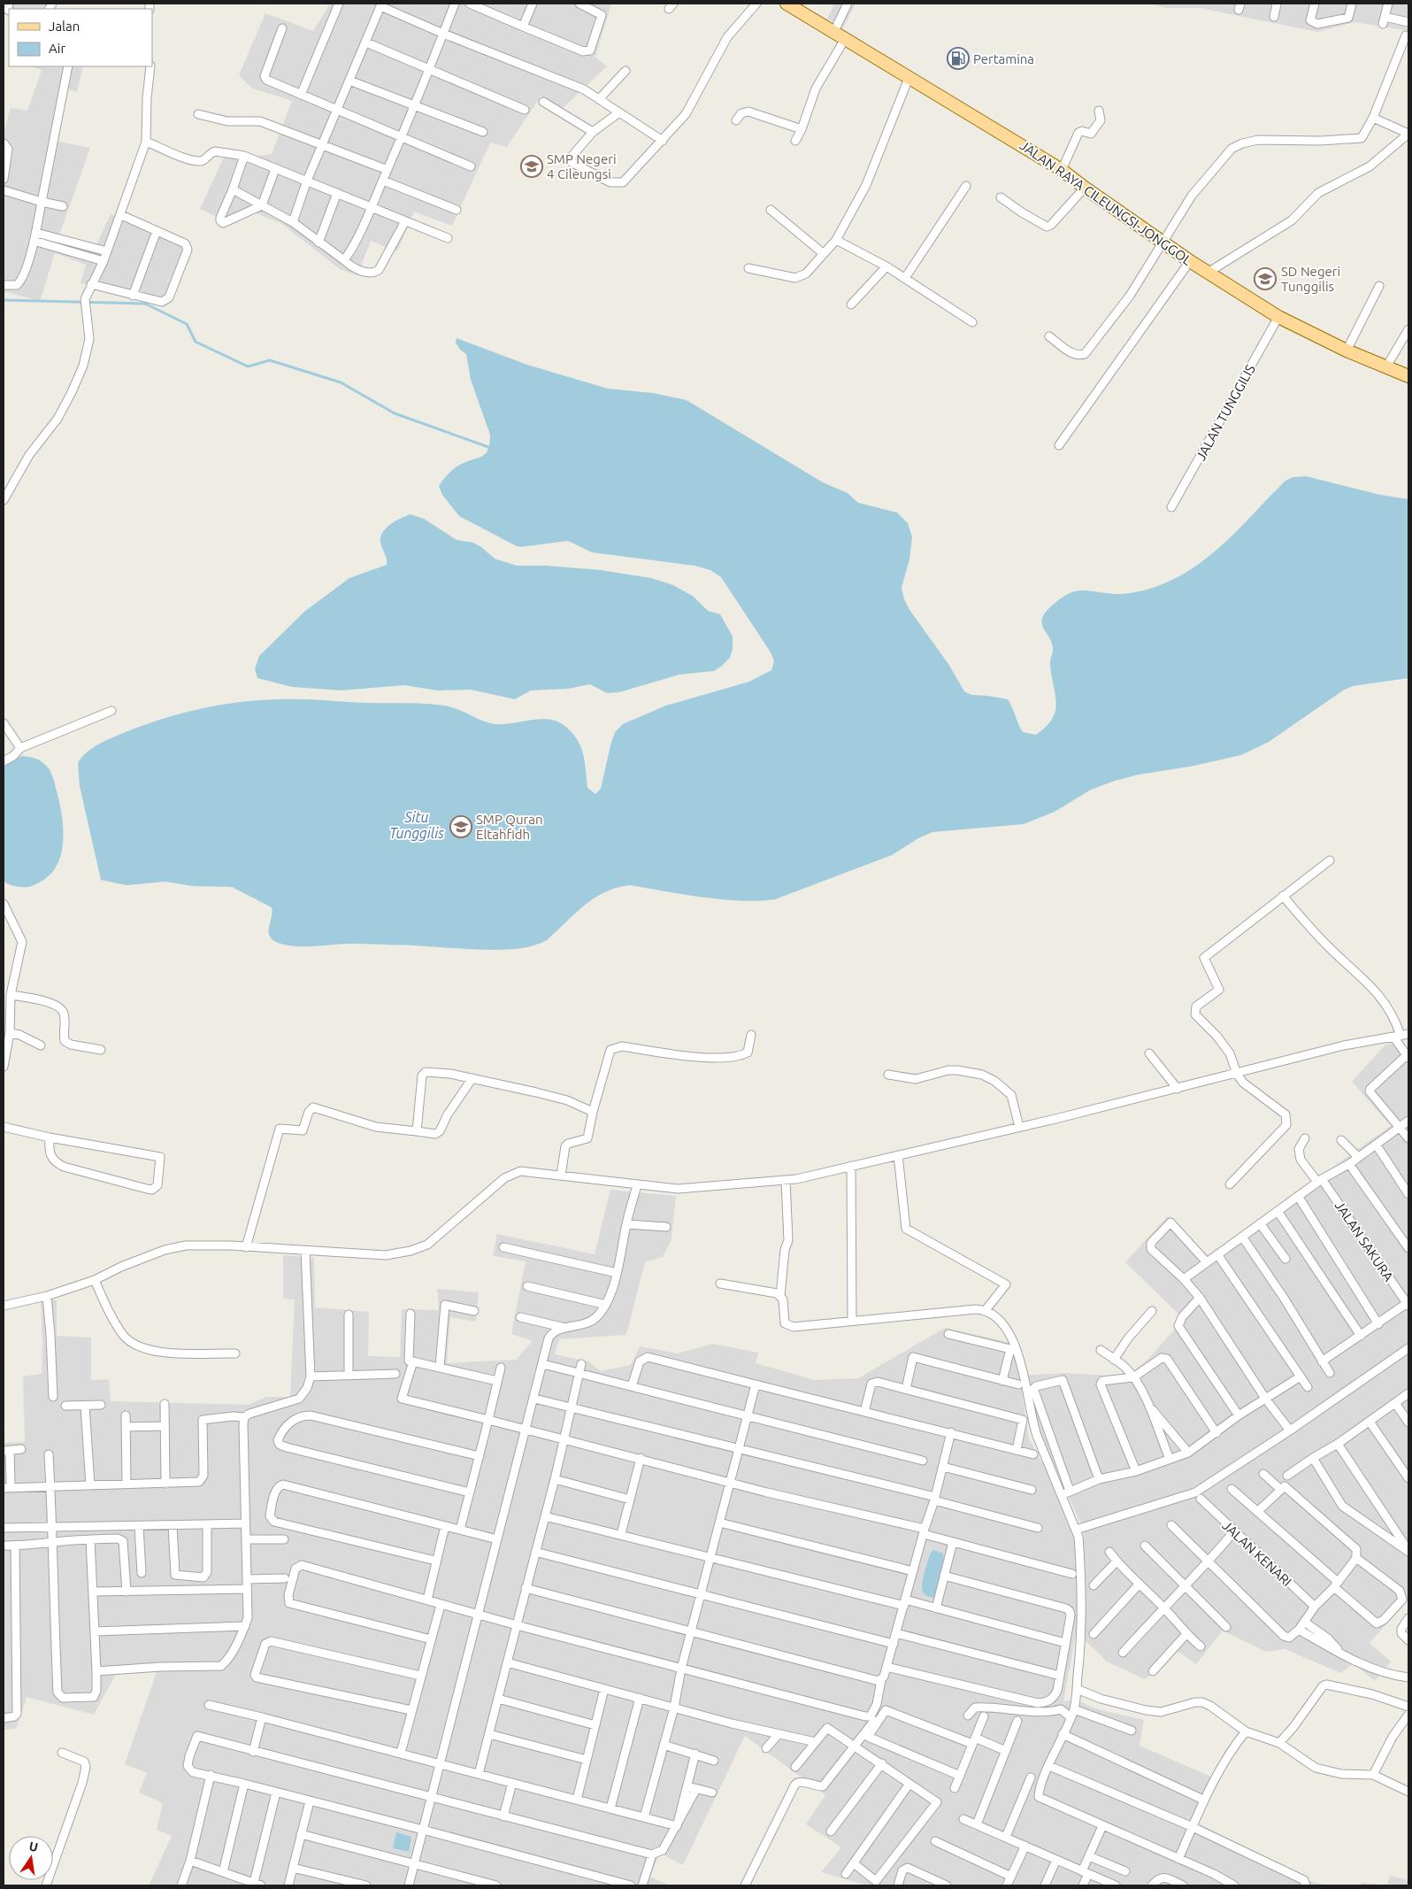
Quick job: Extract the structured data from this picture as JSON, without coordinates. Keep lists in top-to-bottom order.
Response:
{
  "streets": {
    "main road": ["JALAN RAYA CILEUNGSI-JONGGOL"],
    "street": ["JALAN TUNGGILIS", "JALAN SAKURA", "JALAN KENARI"]
  },
  "crossings": [
    ["JALAN RAYA CILEUNGSI-JONGGOL", "JALAN TUNGGILIS"]
  ],
  "water": ["Situ Tunggilis"],
  "places": {
    "fuel station": ["Pertamina"],
    "school or university": ["SMP Negeri 4 Cileungsi", "SD Negeri Tunggilis", "SMP Quran Eltahfidh"]
  },
  "legend": ["Jalan", "Air"],
  "north": "top"
}
